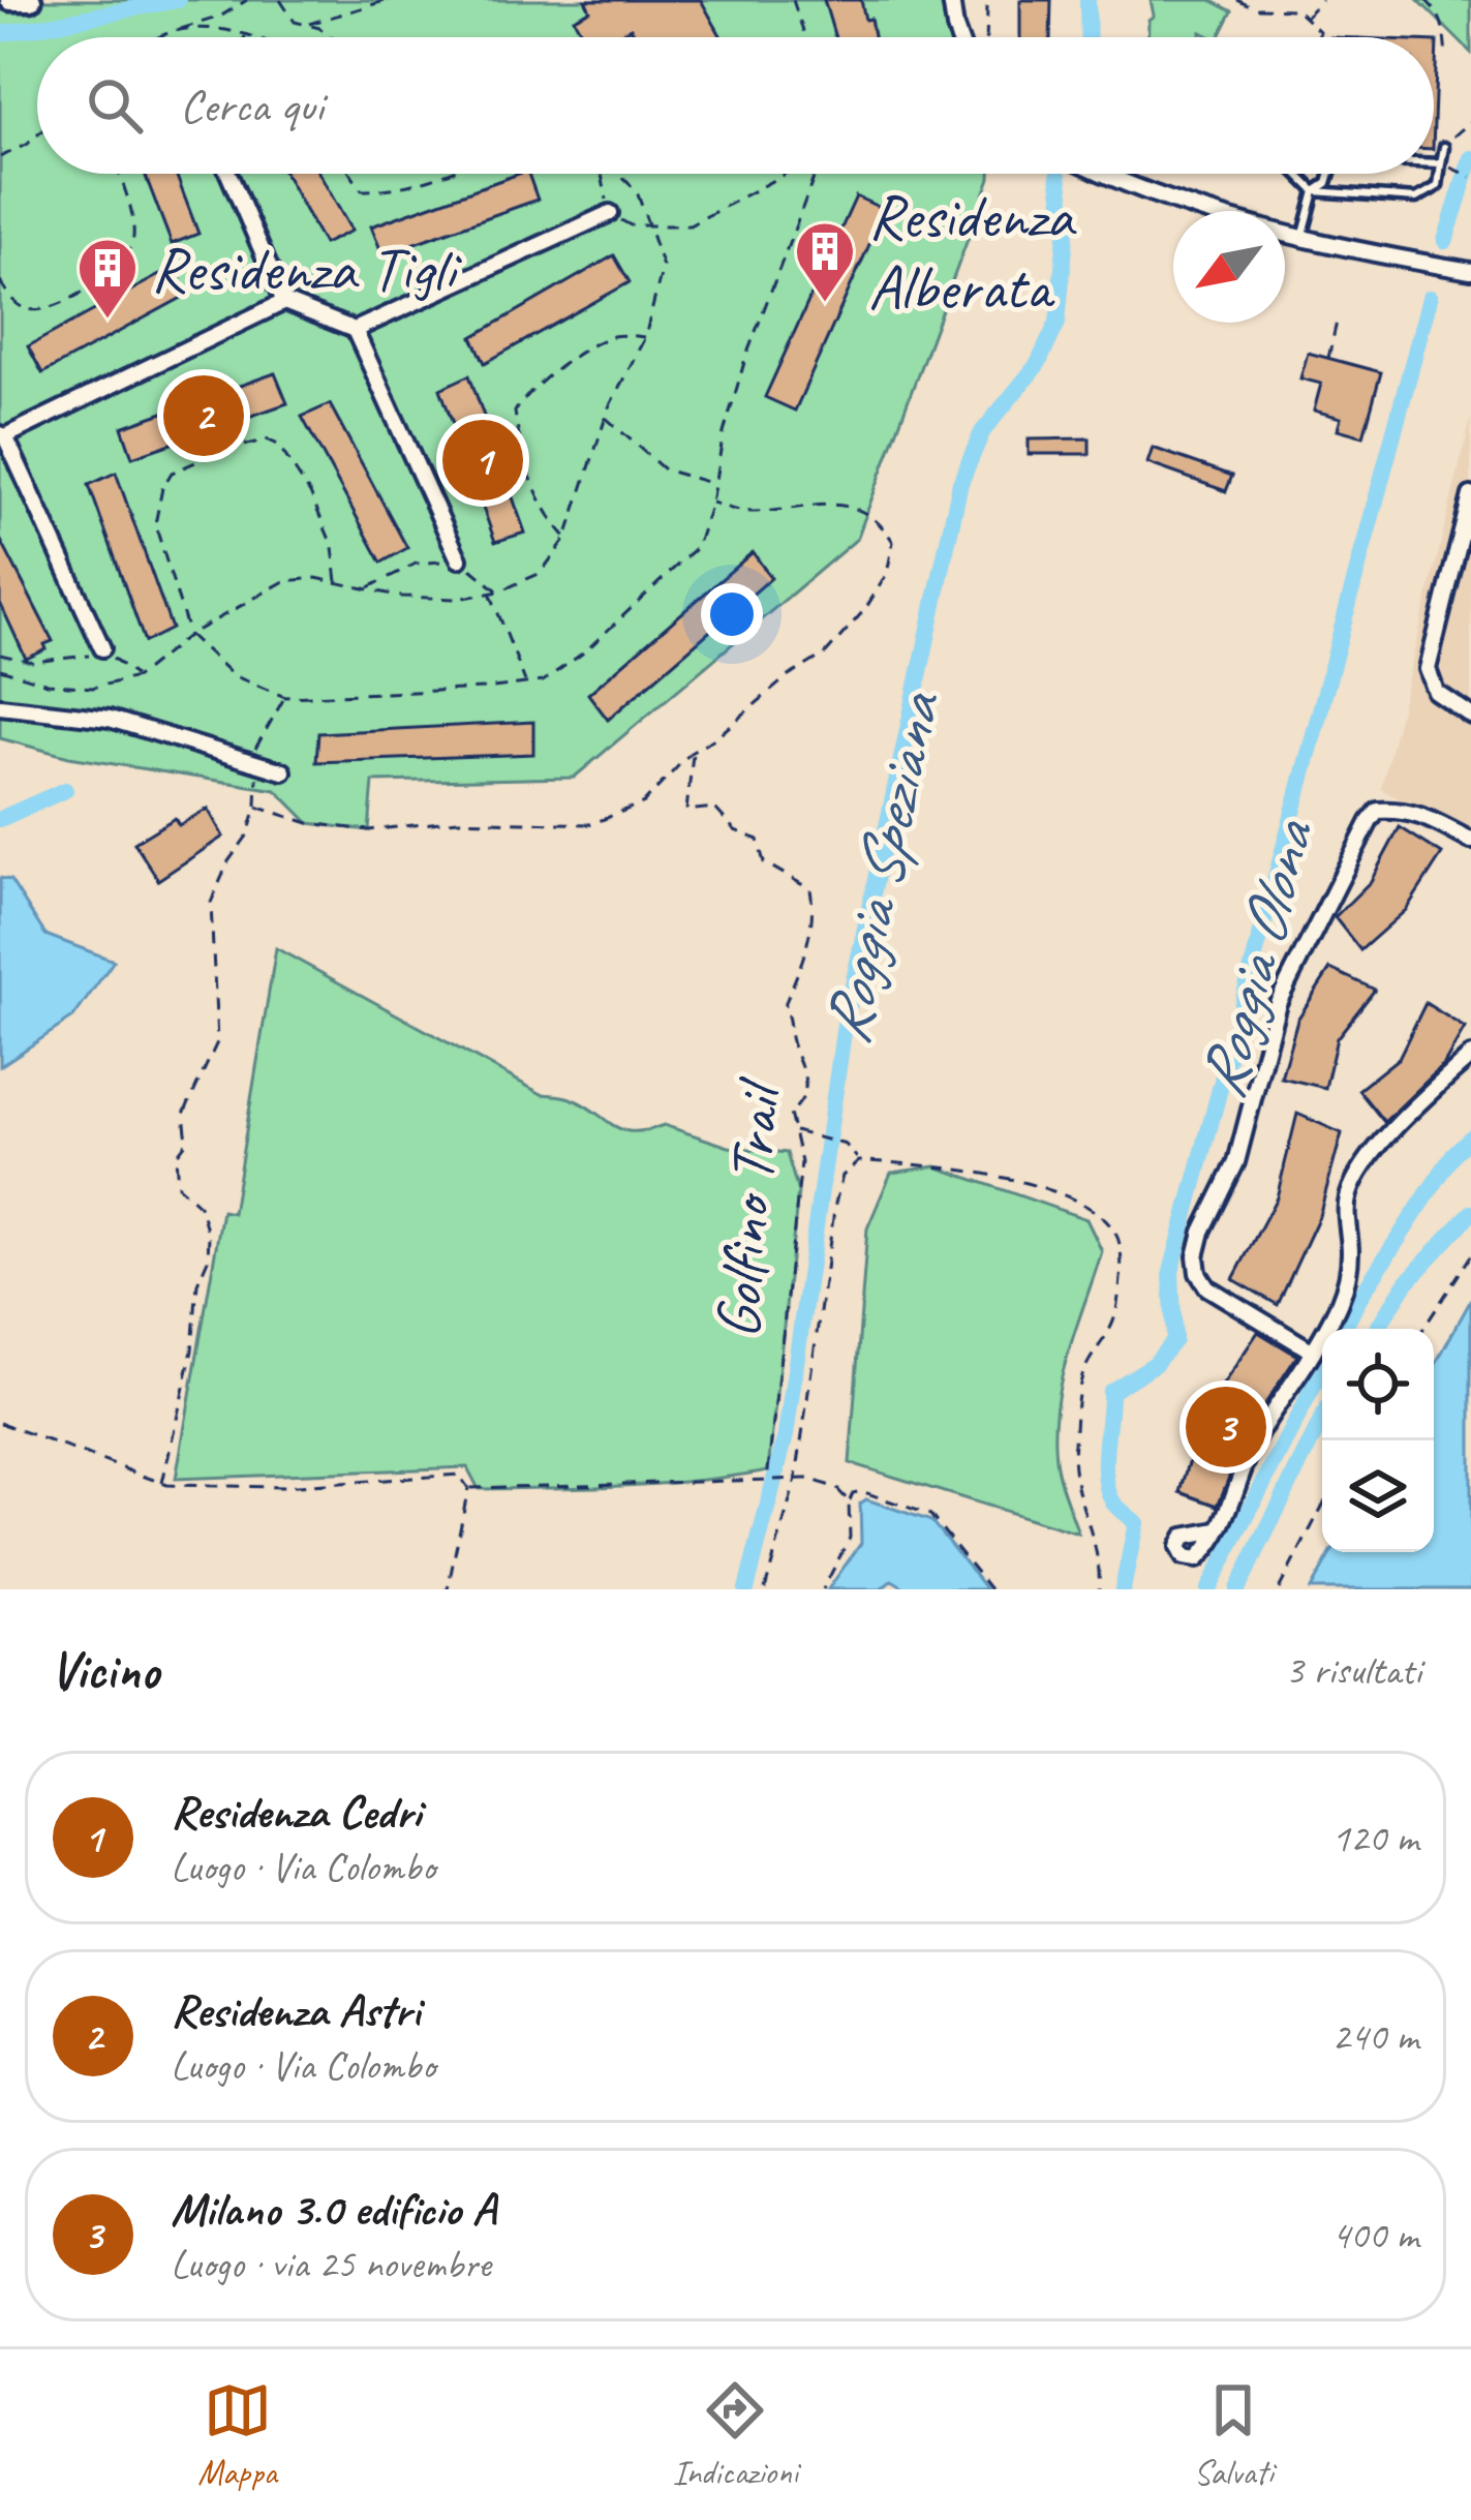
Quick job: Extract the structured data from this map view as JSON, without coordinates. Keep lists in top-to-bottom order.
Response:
{
  "streets": {
    "path": ["Golfino Trail"]
  },
  "water": ["Roggia Speziana", "Roggia Olona"],
  "places": {
    "building": ["Residenza Alberata", "Residenza Tigli"]
  },
  "north": "bottom left",
  "page": {
    "search": "Cerca qui",
    "pins": ["2", "1", "3"],
    "heading": ["Vicino", "3 risultati"],
    "list": [
      {
        "mark": "1",
        "name": "Residenza Cedri",
        "note": "Luogo · Via Colombo",
        "value": "120 m"
      },
      {
        "mark": "2",
        "name": "Residenza Astri",
        "note": "Luogo · Via Colombo",
        "value": "240 m"
      },
      {
        "mark": "3",
        "name": "Milano 3.0 edificio A",
        "note": "Luogo · via 25 novembre",
        "value": "400 m"
      }
    ],
    "nav": ["Mappa", "Indicazioni", "Salvati"]
  }
}
